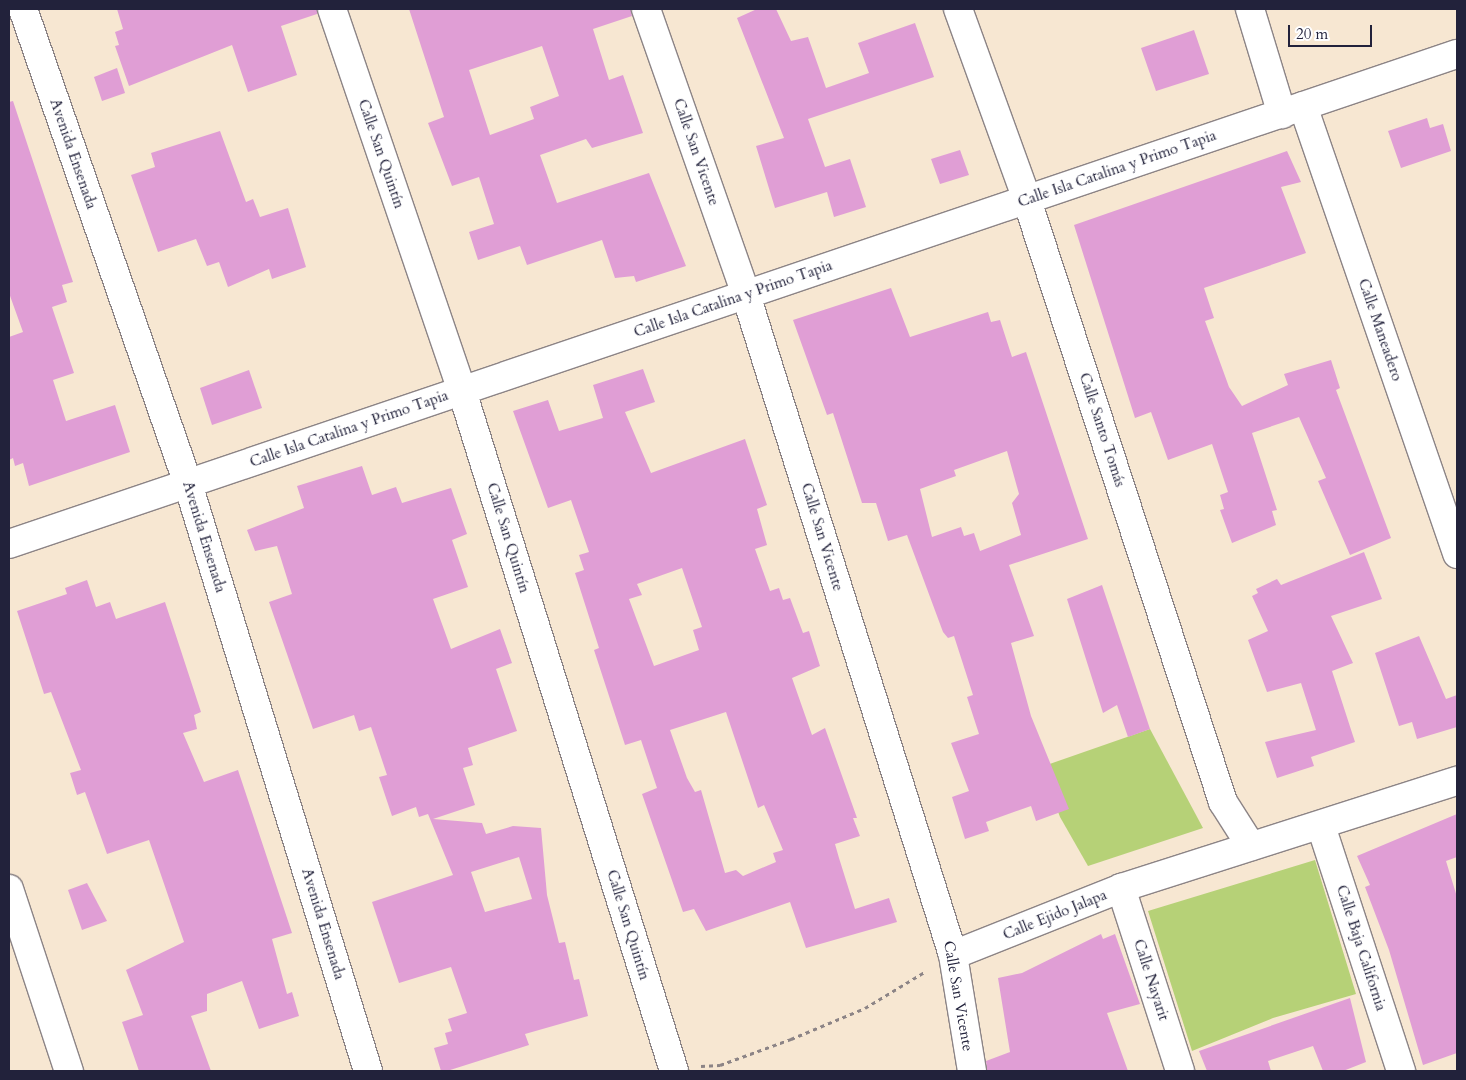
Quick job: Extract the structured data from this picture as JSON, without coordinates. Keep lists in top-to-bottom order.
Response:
{
  "streets": {
    "street": [
      "Calle San Vicente",
      "Avenida Ensenada",
      "Calle San Quintín",
      "Calle Isla Catalina y Primo Tapia",
      "Calle Maneadero",
      "Calle Santo Tomás",
      "Calle Ejido Jalapa",
      "Calle Baja California",
      "Calle Nayarit"
    ]
  },
  "crossings": [
    ["Calle San Vicente", "Calle Isla Catalina y Primo Tapia"],
    ["Calle San Vicente", "Calle Ejido Jalapa"],
    ["Avenida Ensenada", "Calle Isla Catalina y Primo Tapia"],
    ["Calle San Quintín", "Calle Isla Catalina y Primo Tapia"],
    ["Calle Isla Catalina y Primo Tapia", "Calle Maneadero"],
    ["Calle Isla Catalina y Primo Tapia", "Calle Santo Tomás"],
    ["Calle Santo Tomás", "Calle Ejido Jalapa"],
    ["Calle Ejido Jalapa", "Calle Baja California"],
    ["Calle Ejido Jalapa", "Calle Nayarit"]
  ],
  "scale_bar": "20 m"
}
